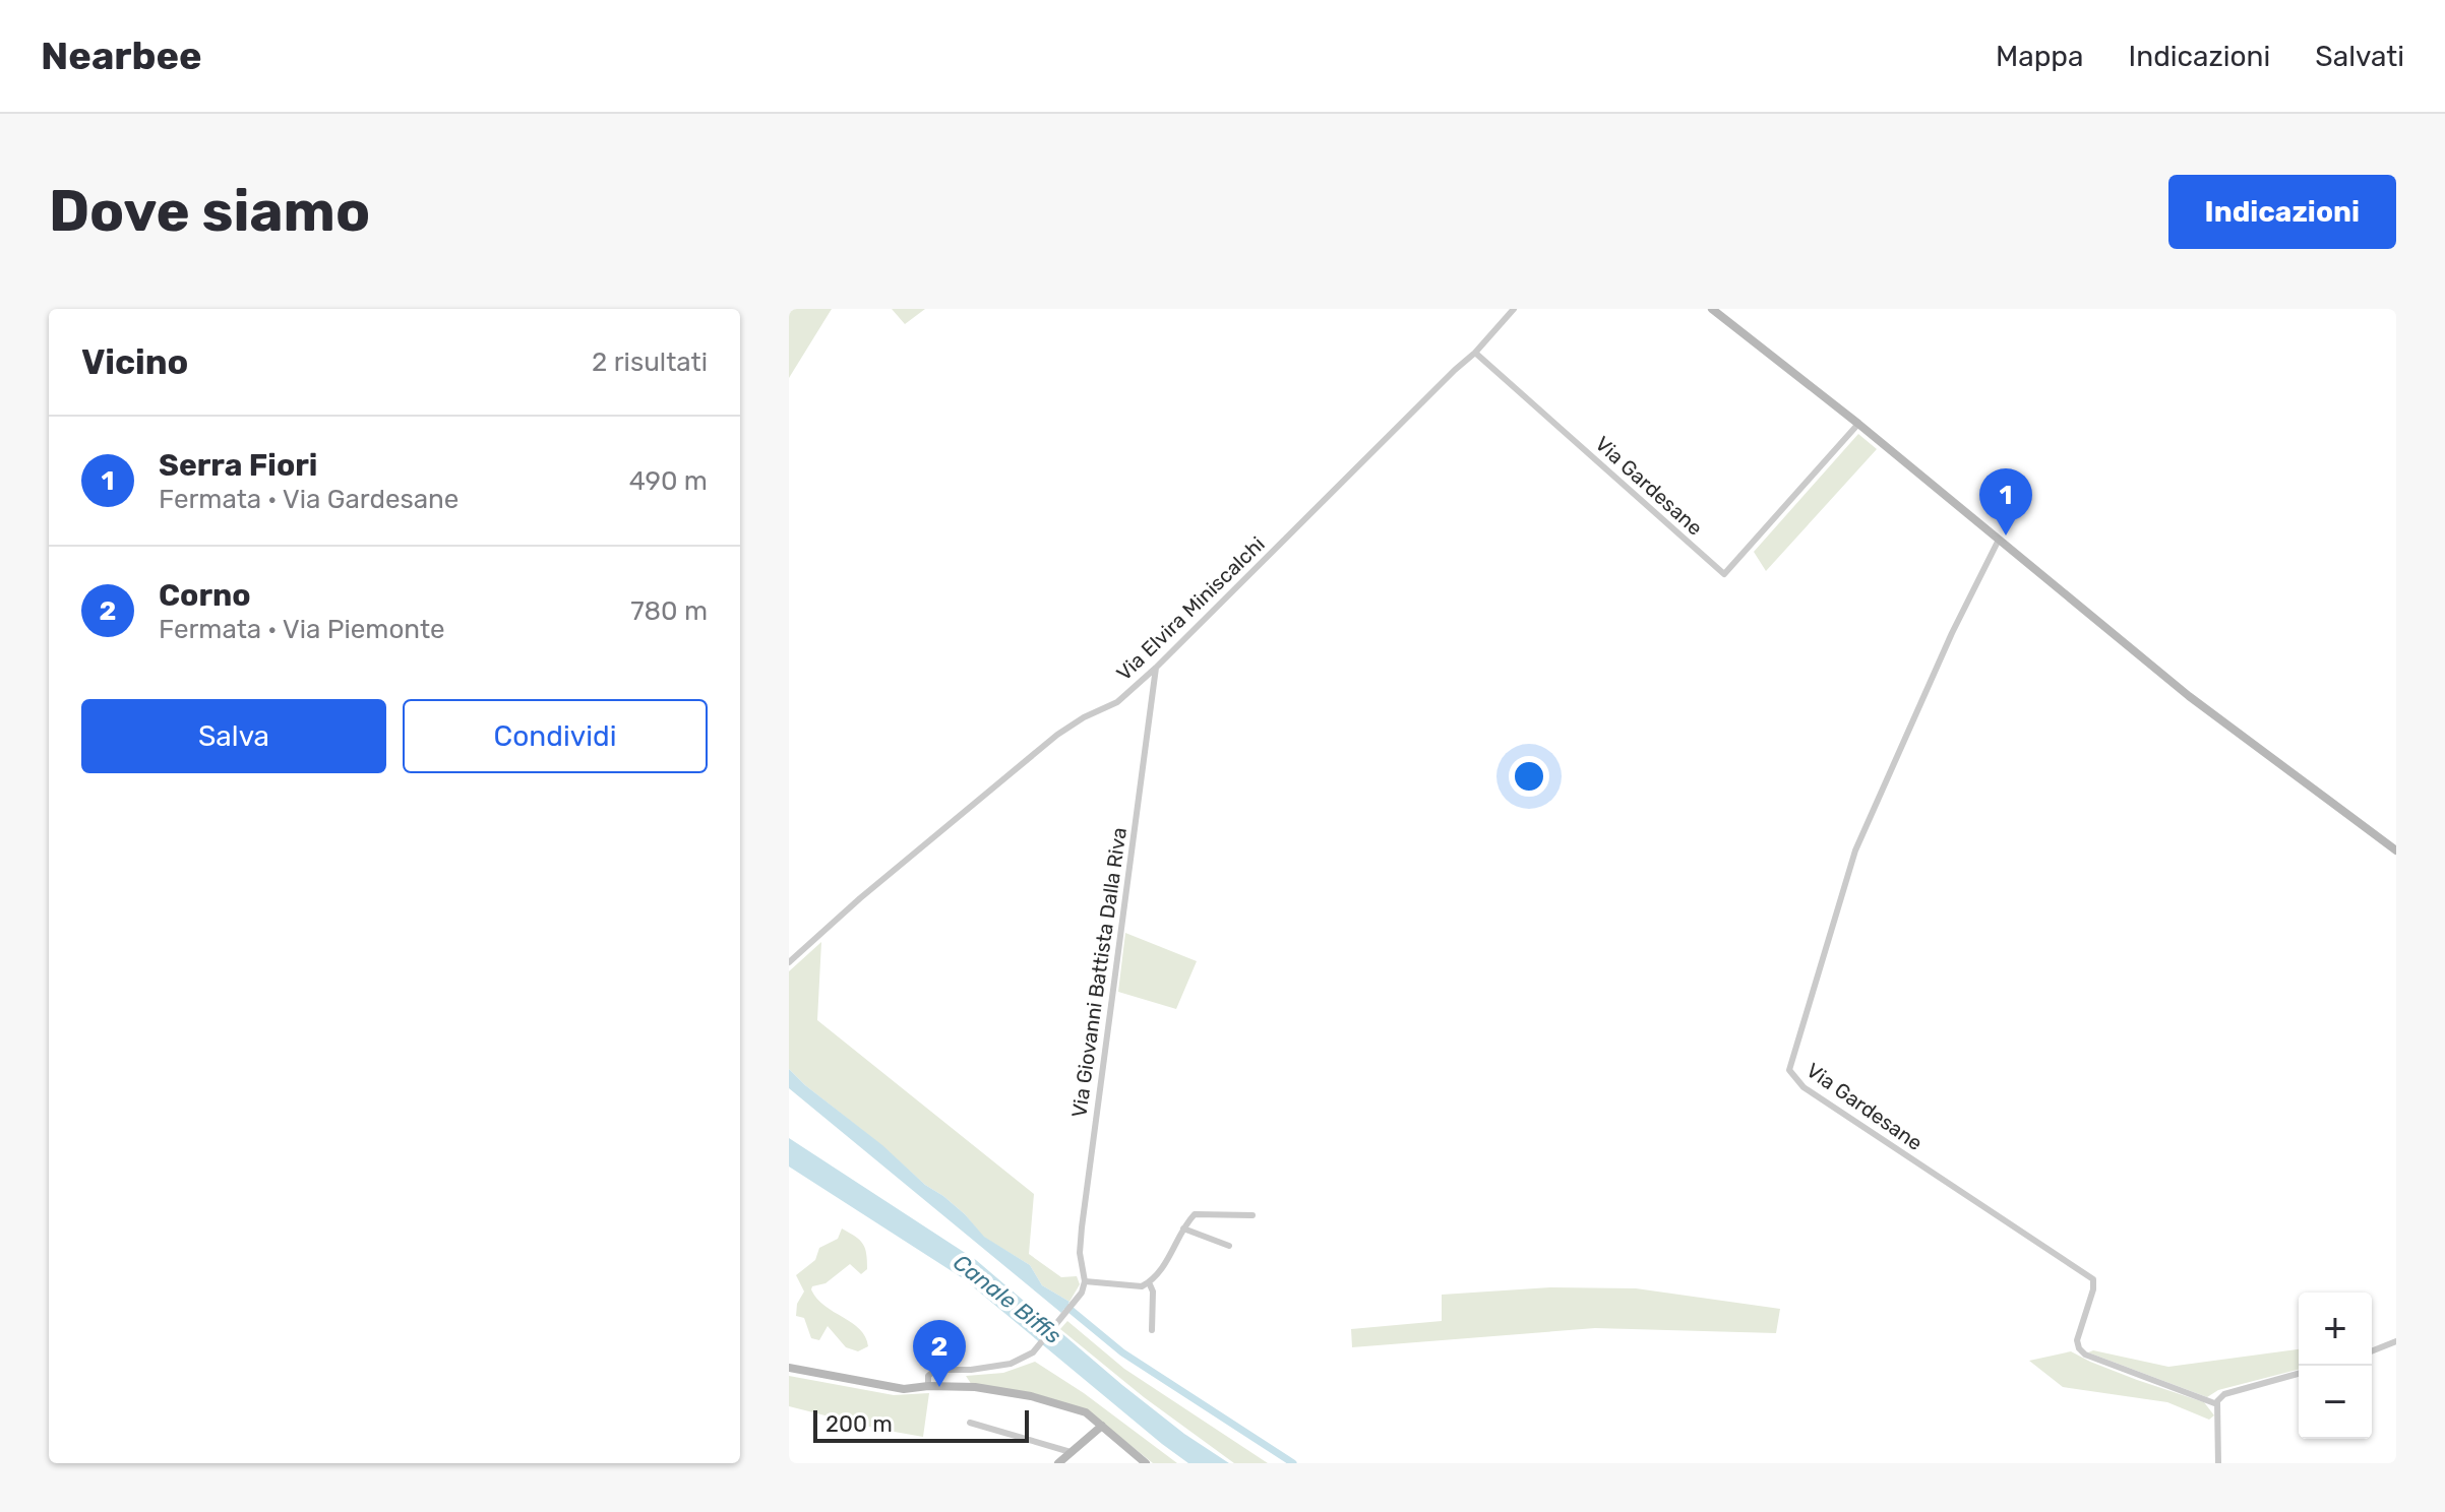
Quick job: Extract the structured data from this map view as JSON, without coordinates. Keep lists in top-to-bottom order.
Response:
{
  "streets": {
    "street": ["Via Gardesane", "Via Elvira Miniscalchi", "Via Giovanni Battista Dalla Riva"]
  },
  "crossings": [
    ["Via Gardesane", "Via Elvira Miniscalchi"],
    ["Via Elvira Miniscalchi", "Via Giovanni Battista Dalla Riva"]
  ],
  "water": ["Canale Biffis"],
  "scale_bar": "200 m",
  "page": {
    "header": "Nearbee",
    "nav": ["Mappa", "Indicazioni", "Salvati"],
    "buttons": [
      "Indicazioni",
      ["Salva", "Condividi"]
    ],
    "title": "Dove siamo",
    "heading": ["Vicino", "2 risultati"],
    "list": [
      {
        "mark": "1",
        "name": "Serra Fiori",
        "note": "Fermata · Via Gardesane",
        "value": "490 m"
      },
      {
        "mark": "2",
        "name": "Corno",
        "note": "Fermata · Via Piemonte",
        "value": "780 m"
      }
    ],
    "pins": ["1", "2"],
    "map_buttons": ["+", "−"],
    "scale": "200 m"
  }
}
